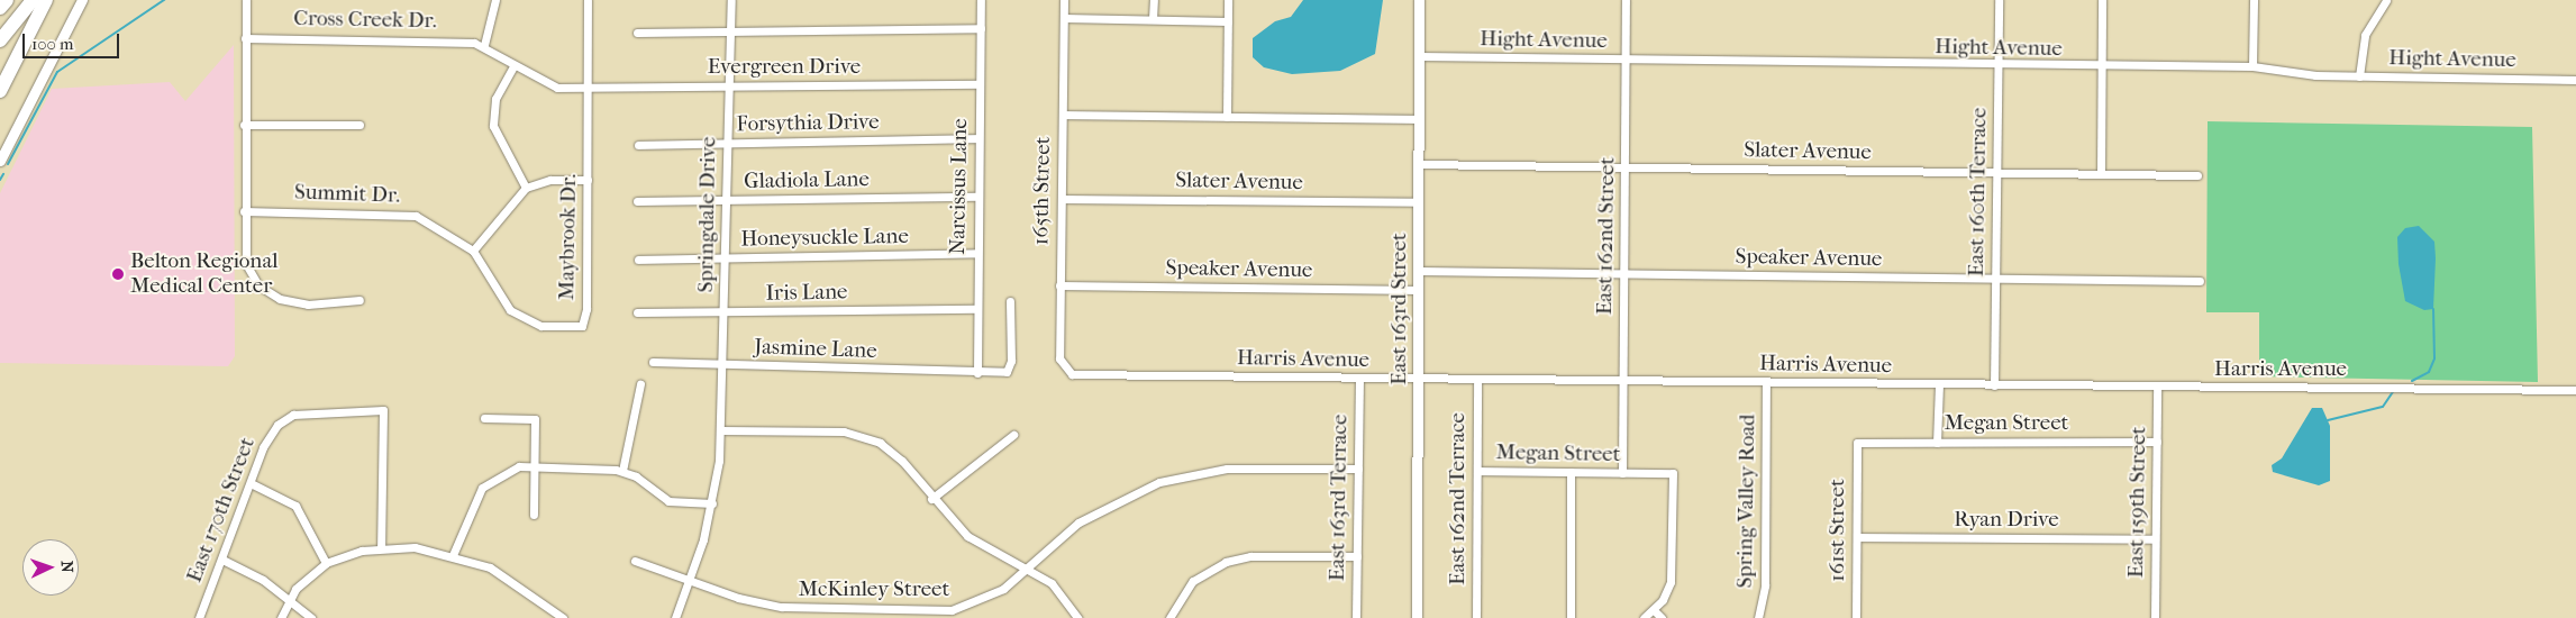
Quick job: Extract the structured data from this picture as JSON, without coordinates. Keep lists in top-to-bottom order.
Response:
{
  "streets": {
    "street": [
      "Cross Creek Dr.",
      "Hight Avenue",
      "Evergreen Drive",
      "Forsythia Drive",
      "Slater Avenue",
      "Gladiola Lane",
      "Narcissus Lane",
      "165th Street",
      "East 160th Terrace",
      "Summit Dr.",
      "Springdale Drive",
      "East 162nd Street",
      "Maybrook Dr.",
      "Honeysuckle Lane",
      "Speaker Avenue",
      "Iris Lane",
      "East 163rd Street",
      "Jasmine Lane",
      "Harris Avenue",
      "Megan Street",
      "East 163rd Terrace",
      "East 162nd Terrace",
      "Spring Valley Road",
      "East 159th Street",
      "East 170th Street",
      "Ryan Drive",
      "161st Street",
      "McKinley Street"
    ]
  },
  "crossings": [
    ["Cross Creek Dr.", "Evergreen Drive"],
    ["Hight Avenue", "East 160th Terrace"],
    ["Hight Avenue", "East 162nd Street"],
    ["Hight Avenue", "East 163rd Street"],
    ["Evergreen Drive", "Narcissus Lane"],
    ["Evergreen Drive", "Springdale Drive"],
    ["Evergreen Drive", "Maybrook Dr."],
    ["Forsythia Drive", "Narcissus Lane"],
    ["Forsythia Drive", "Springdale Drive"],
    ["Slater Avenue", "165th Street"],
    ["Slater Avenue", "East 160th Terrace"],
    ["Slater Avenue", "East 162nd Street"],
    ["Slater Avenue", "East 163rd Street"],
    ["Gladiola Lane", "Narcissus Lane"],
    ["Gladiola Lane", "Springdale Drive"],
    ["Narcissus Lane", "Honeysuckle Lane"],
    ["Narcissus Lane", "Iris Lane"],
    ["Narcissus Lane", "Jasmine Lane"],
    ["165th Street", "Speaker Avenue"],
    ["165th Street", "Harris Avenue"],
    ["East 160th Terrace", "Speaker Avenue"],
    ["East 160th Terrace", "Harris Avenue"],
    ["Summit Dr.", "Maybrook Dr."],
    ["Springdale Drive", "Honeysuckle Lane"],
    ["Springdale Drive", "Iris Lane"],
    ["Springdale Drive", "Jasmine Lane"],
    ["Springdale Drive", "McKinley Street"],
    ["East 162nd Street", "Speaker Avenue"],
    ["East 162nd Street", "Harris Avenue"],
    ["East 162nd Street", "Megan Street"],
    ["Speaker Avenue", "East 163rd Street"],
    ["East 163rd Street", "Harris Avenue"],
    ["Harris Avenue", "East 163rd Terrace"],
    ["Harris Avenue", "East 162nd Terrace"],
    ["Harris Avenue", "Spring Valley Road"],
    ["Harris Avenue", "East 159th Street"],
    ["Megan Street", "East 162nd Terrace"],
    ["Megan Street", "East 159th Street"],
    ["Megan Street", "161st Street"],
    ["East 163rd Terrace", "McKinley Street"],
    ["East 159th Street", "Ryan Drive"],
    ["Ryan Drive", "161st Street"]
  ],
  "places": ["Belton Regional Medical Center"],
  "scale_bar": "100 m",
  "north": "right"
}
